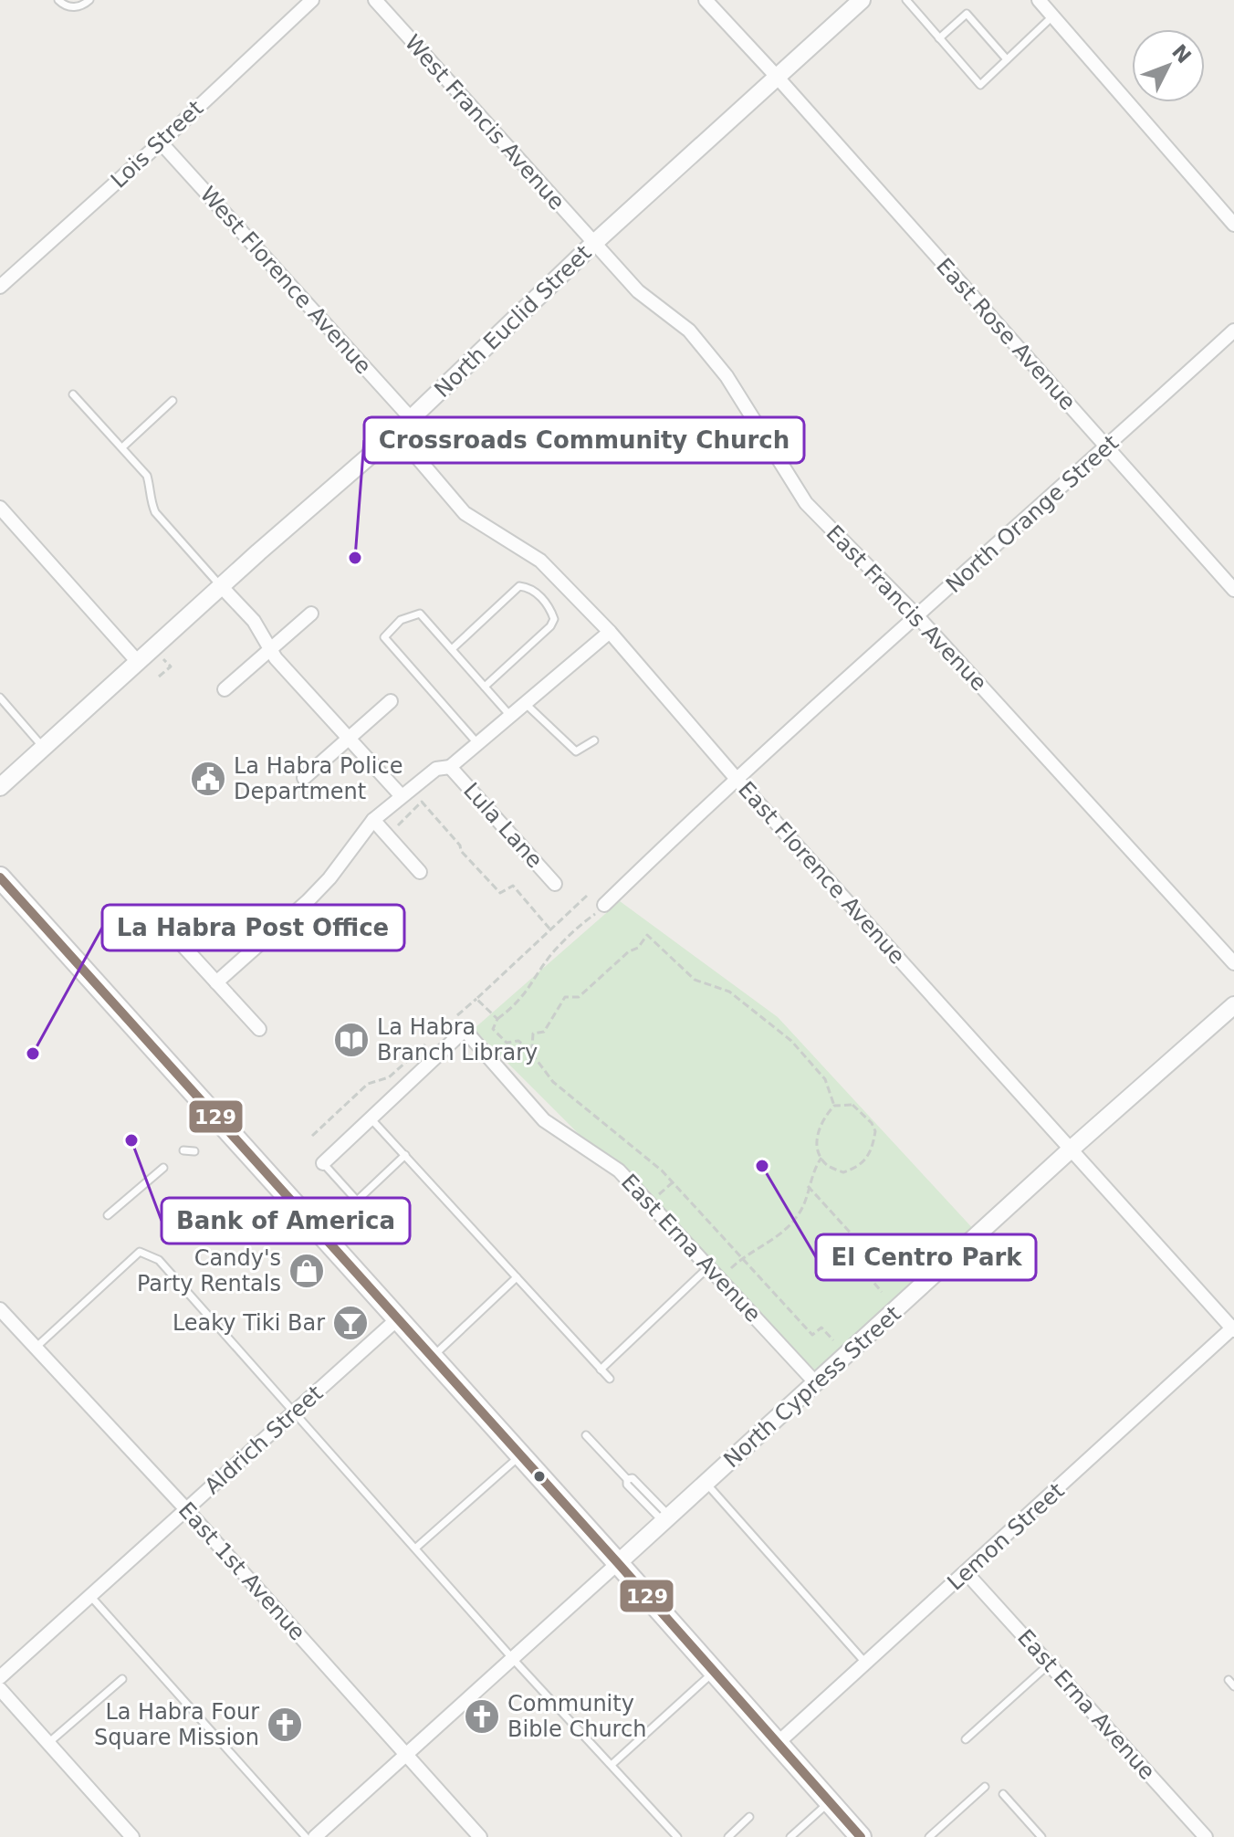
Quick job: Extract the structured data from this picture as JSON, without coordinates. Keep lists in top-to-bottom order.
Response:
{
  "streets": {
    "street": [
      "West Francis Avenue",
      "Lois Street",
      "West Florence Avenue",
      "North Euclid Street",
      "East Rose Avenue",
      "North Orange Street",
      "East Francis Avenue",
      "Lula Lane",
      "East Florence Avenue",
      "East Erna Avenue",
      "North Cypress Street",
      "Aldrich Street",
      "Lemon Street",
      "East 1st Avenue"
    ]
  },
  "crossings": [
    ["West Francis Avenue", "North Euclid Street"],
    ["West Francis Avenue", "East Francis Avenue"],
    ["Lois Street", "West Florence Avenue"],
    ["West Florence Avenue", "North Euclid Street"],
    ["North Euclid Street", "East Rose Avenue"],
    ["North Euclid Street", "East Francis Avenue"],
    ["North Euclid Street", "East Florence Avenue"],
    ["East Rose Avenue", "North Orange Street"],
    ["North Orange Street", "East Francis Avenue"],
    ["North Orange Street", "East Florence Avenue"],
    ["East Florence Avenue", "North Cypress Street"],
    ["East Florence Avenue", "Lemon Street"],
    ["East Erna Avenue", "North Cypress Street"],
    ["East Erna Avenue", "Lemon Street"],
    ["Aldrich Street", "East 1st Avenue"]
  ],
  "places": {
    "other": [
      "Crossroads Community Church",
      "La Habra Post Office",
      "Bank of America",
      "El Centro Park"
    ],
    "public building": ["La Habra Police Department"],
    "library": ["La Habra Branch Library"],
    "shop": ["Candy's Party Rentals"],
    "bar": ["Leaky Tiki Bar"],
    "church": ["Community Bible Church", "La Habra Four Square Mission"]
  },
  "lines": ["transit line 129"],
  "north": "top right"
}
